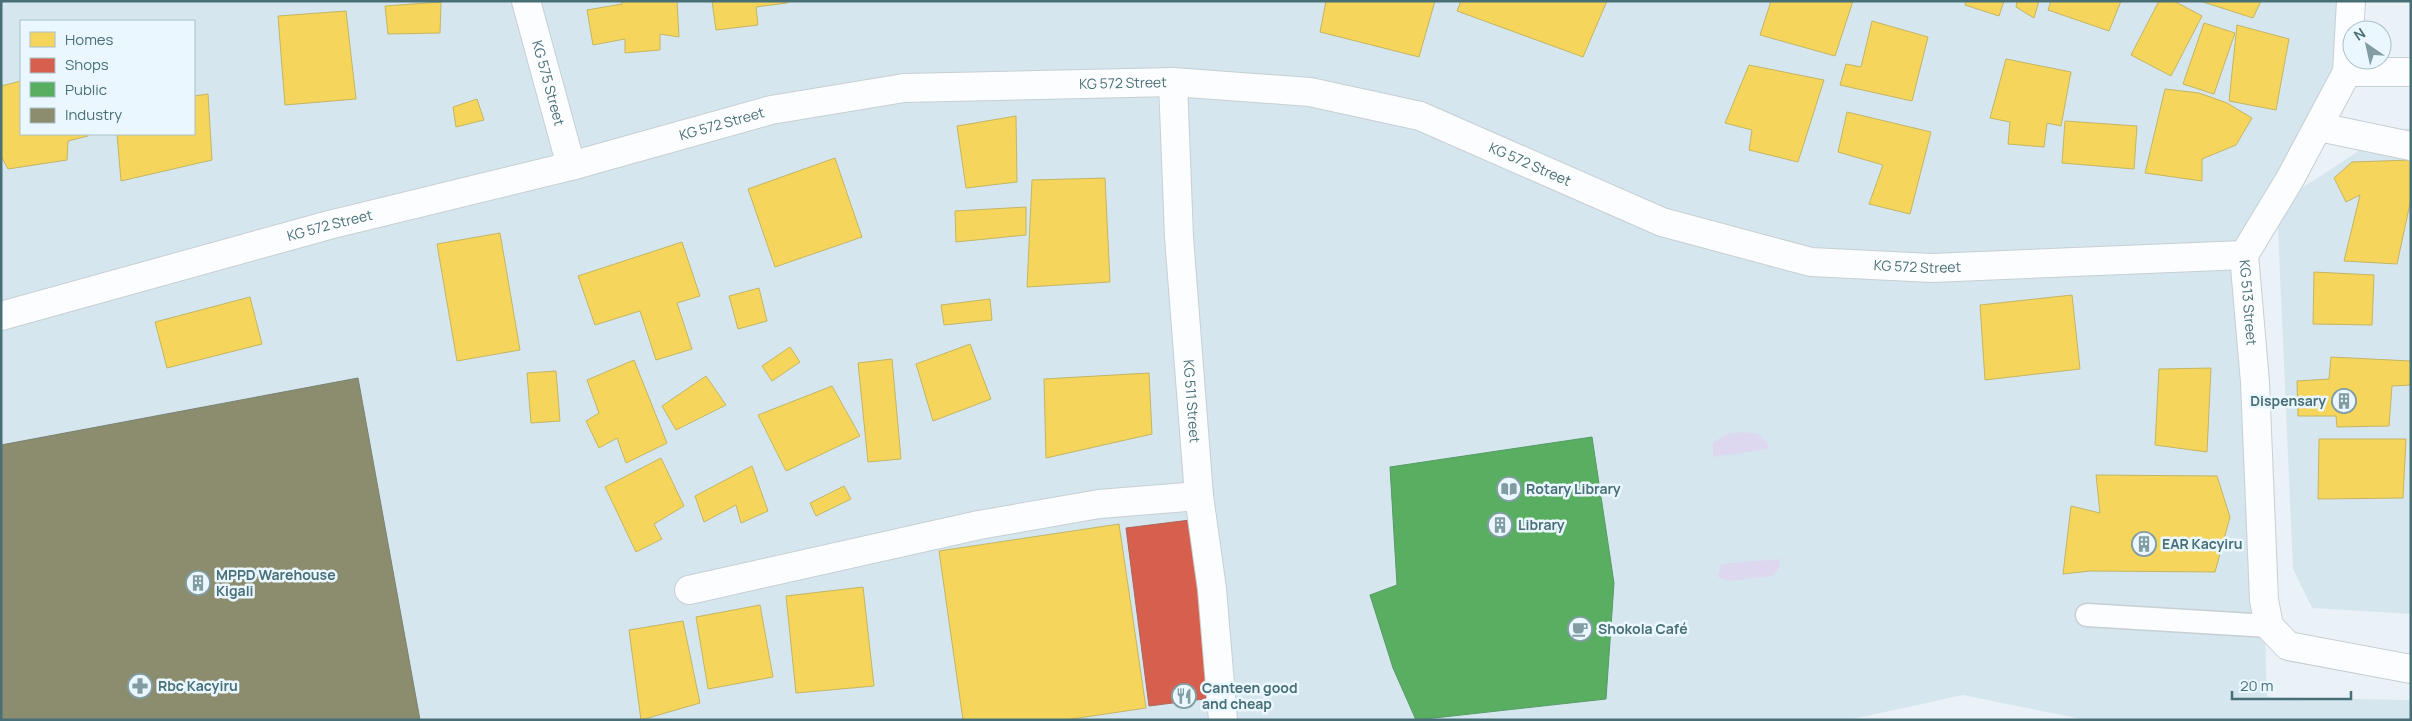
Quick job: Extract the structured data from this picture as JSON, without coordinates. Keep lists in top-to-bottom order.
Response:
{
  "streets": {
    "street": [
      "KG 572 Street",
      "KG 575 Street",
      "KG 513 Street",
      "KG 511 Street"
    ]
  },
  "crossings": [
    ["KG 572 Street", "KG 575 Street"],
    ["KG 572 Street", "KG 513 Street"],
    ["KG 572 Street", "KG 511 Street"]
  ],
  "places": {
    "building": [
      "Dispensary",
      "Library",
      "EAR Kacyiru",
      "MPPD Warehouse Kigali"
    ],
    "library": ["Rotary Library"],
    "cafe": ["Shokola Café"],
    "pharmacy": ["Rbc Kacyiru"],
    "restaurant": ["Canteen good and cheap"]
  },
  "legend": [
    "Homes",
    "Shops",
    "Public",
    "Industry"
  ],
  "scale_bar": "20 m",
  "north": "top left"
}
